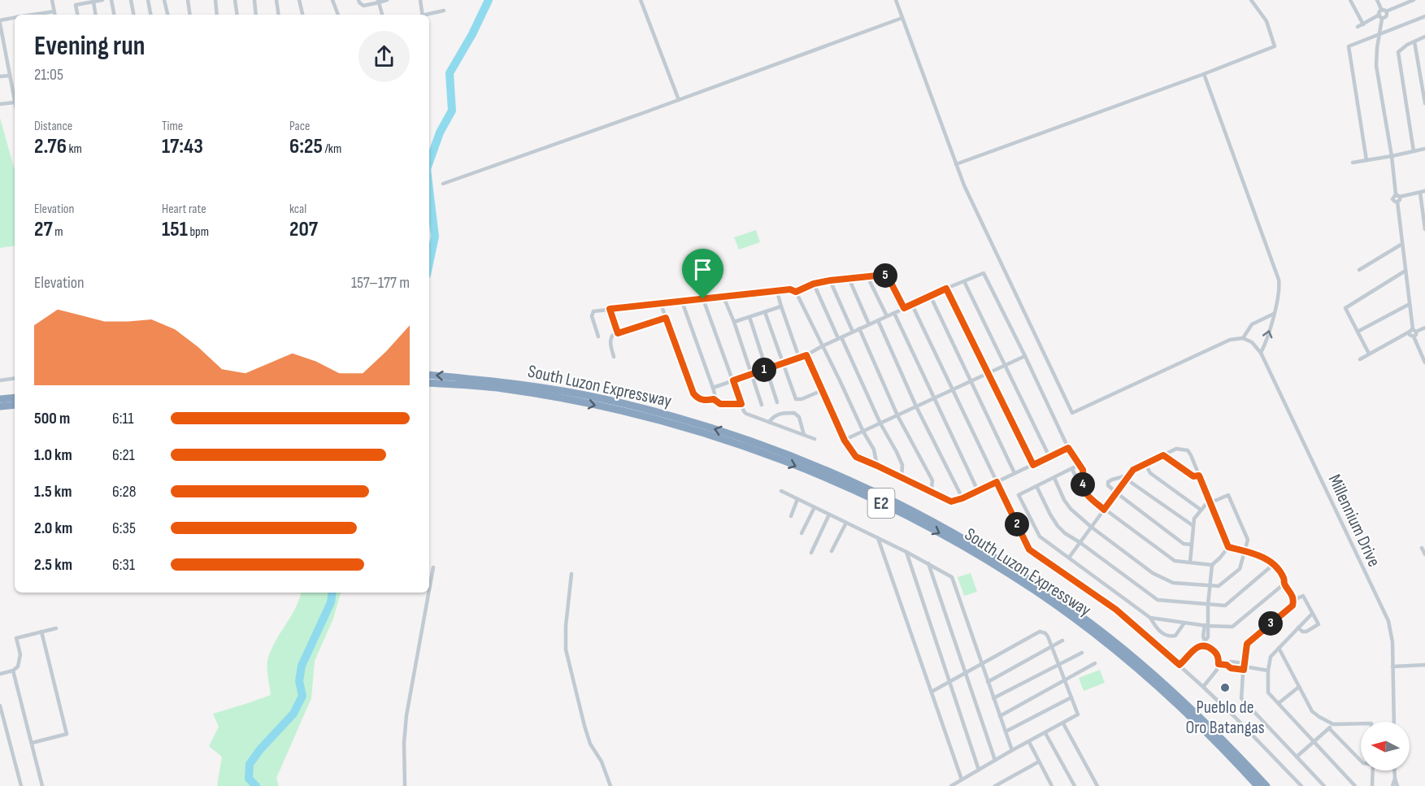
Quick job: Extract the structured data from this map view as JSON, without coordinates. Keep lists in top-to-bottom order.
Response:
{
  "streets": {
    "highway": ["South Luzon Expressway", "E2"],
    "street": ["Millennium Drive"]
  },
  "places": ["Pueblo de Oro Batangas"],
  "north": "left",
  "page": {
    "heading": ["Evening run", "21:05"],
    "stats": [
      ["Distance", "2.76 km"],
      ["Time", "17:43"],
      ["Pace", "6:25 /km"],
      ["Elevation", "27 m"],
      ["Heart rate", "151 bpm"],
      ["kcal", "207"]
    ],
    "pins": [
      "5",
      "1",
      "4",
      "2",
      "3"
    ],
    "chart": ["Elevation", "157–177 m"],
    "list": [
      {
        "name": "500 m",
        "note": "6:11"
      },
      {
        "name": "1.0 km",
        "note": "6:21"
      },
      {
        "name": "1.5 km",
        "note": "6:28"
      },
      {
        "name": "2.0 km",
        "note": "6:35"
      },
      {
        "name": "2.5 km",
        "note": "6:31"
      }
    ]
  }
}
